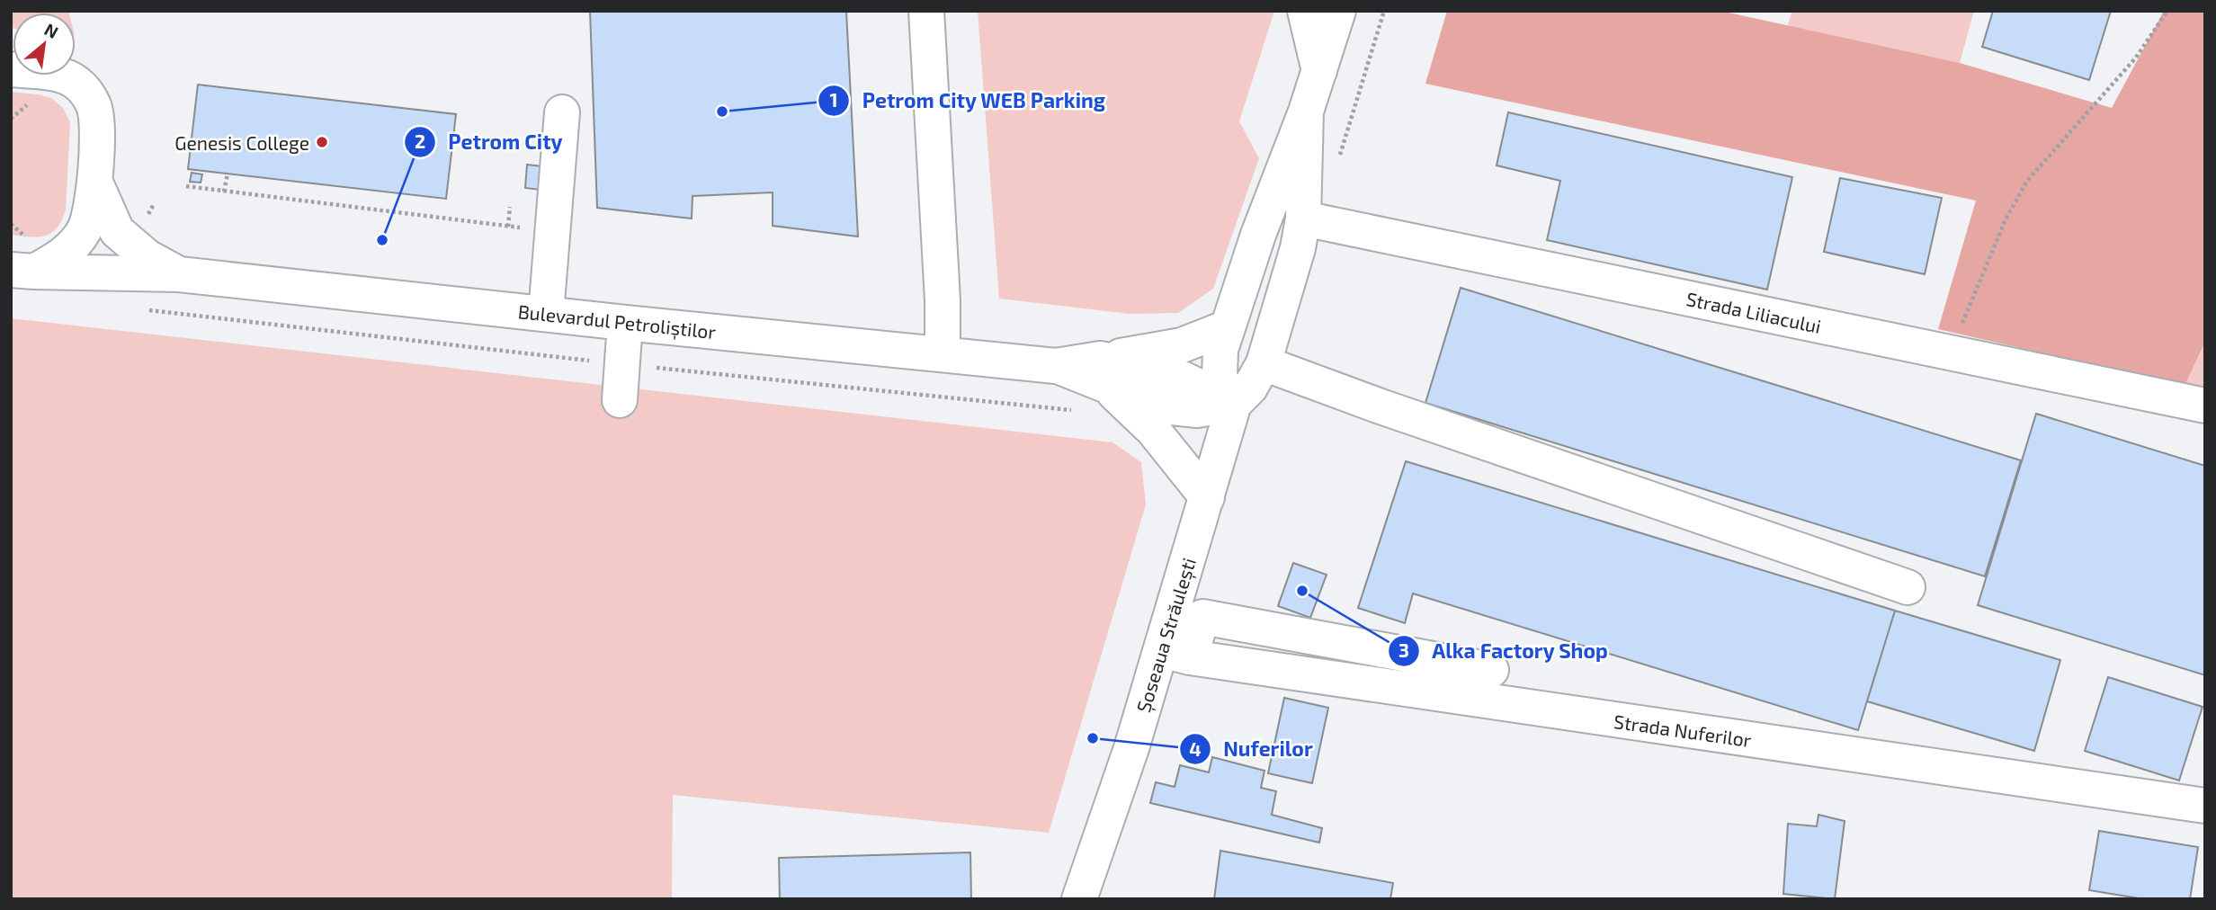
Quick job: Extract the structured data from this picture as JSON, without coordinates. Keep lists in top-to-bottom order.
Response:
{
  "streets": {
    "street": [
      "Strada Liliacului",
      "Bulevardul Petroliștilor",
      "Șoseaua Străulești",
      "Strada Nuferilor"
    ]
  },
  "crossings": [
    ["Strada Liliacului", "Șoseaua Străulești"],
    ["Bulevardul Petroliștilor", "Șoseaua Străulești"],
    ["Șoseaua Străulești", "Strada Nuferilor"]
  ],
  "places": [
    "Petrom City WEB Parking",
    "Genesis College",
    "Petrom City",
    "Alka Factory Shop",
    "Nuferilor"
  ],
  "north": "top right"
}
